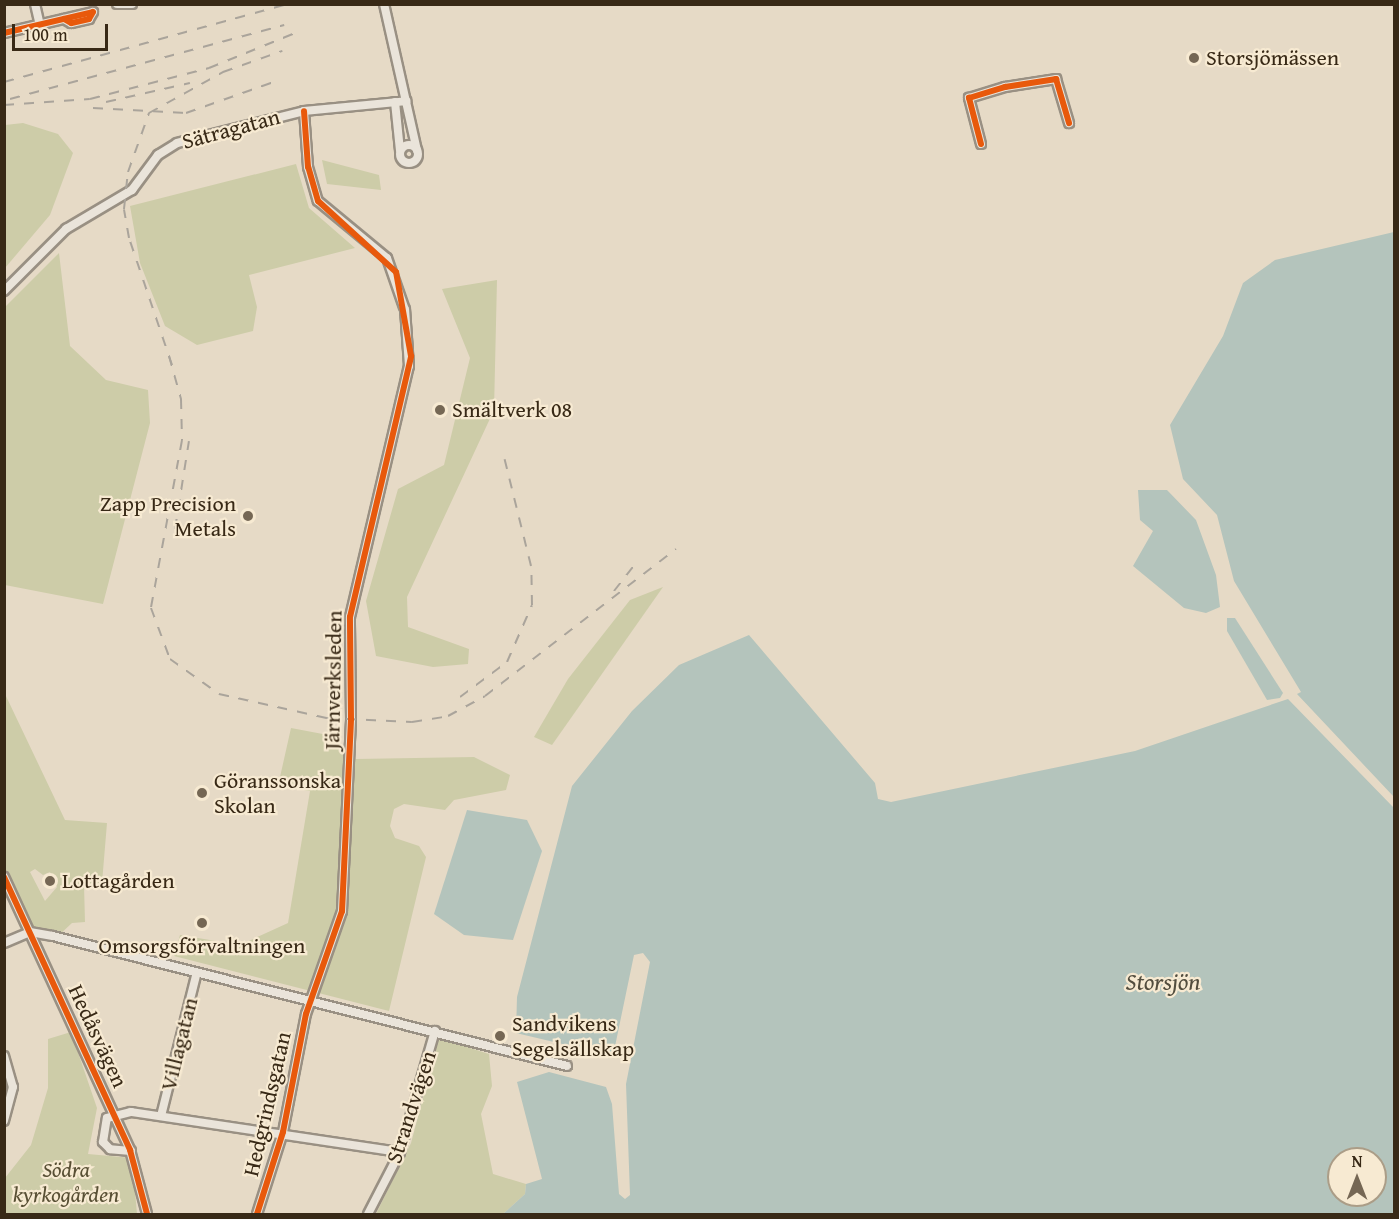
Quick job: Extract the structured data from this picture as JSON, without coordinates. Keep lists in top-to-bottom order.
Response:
{
  "streets": {
    "street": [
      "Sätragatan",
      "Järnverksleden",
      "Hedåsvägen",
      "Villagatan",
      "Hedgrindsgatan",
      "Strandvägen"
    ]
  },
  "crossings": [
    ["Sätragatan", "Järnverksleden"],
    ["Järnverksleden", "Hedgrindsgatan"]
  ],
  "water": ["Storsjön"],
  "parks": ["Södra kyrkogården"],
  "places": [
    "Storsjömässen",
    "Smältverk 08",
    "Zapp Precision Metals",
    "Göranssonska Skolan",
    "Lottagården",
    "Omsorgsförvaltningen",
    "Sandvikens Segelsällskap"
  ],
  "scale_bar": "100 m",
  "north": "top"
}
